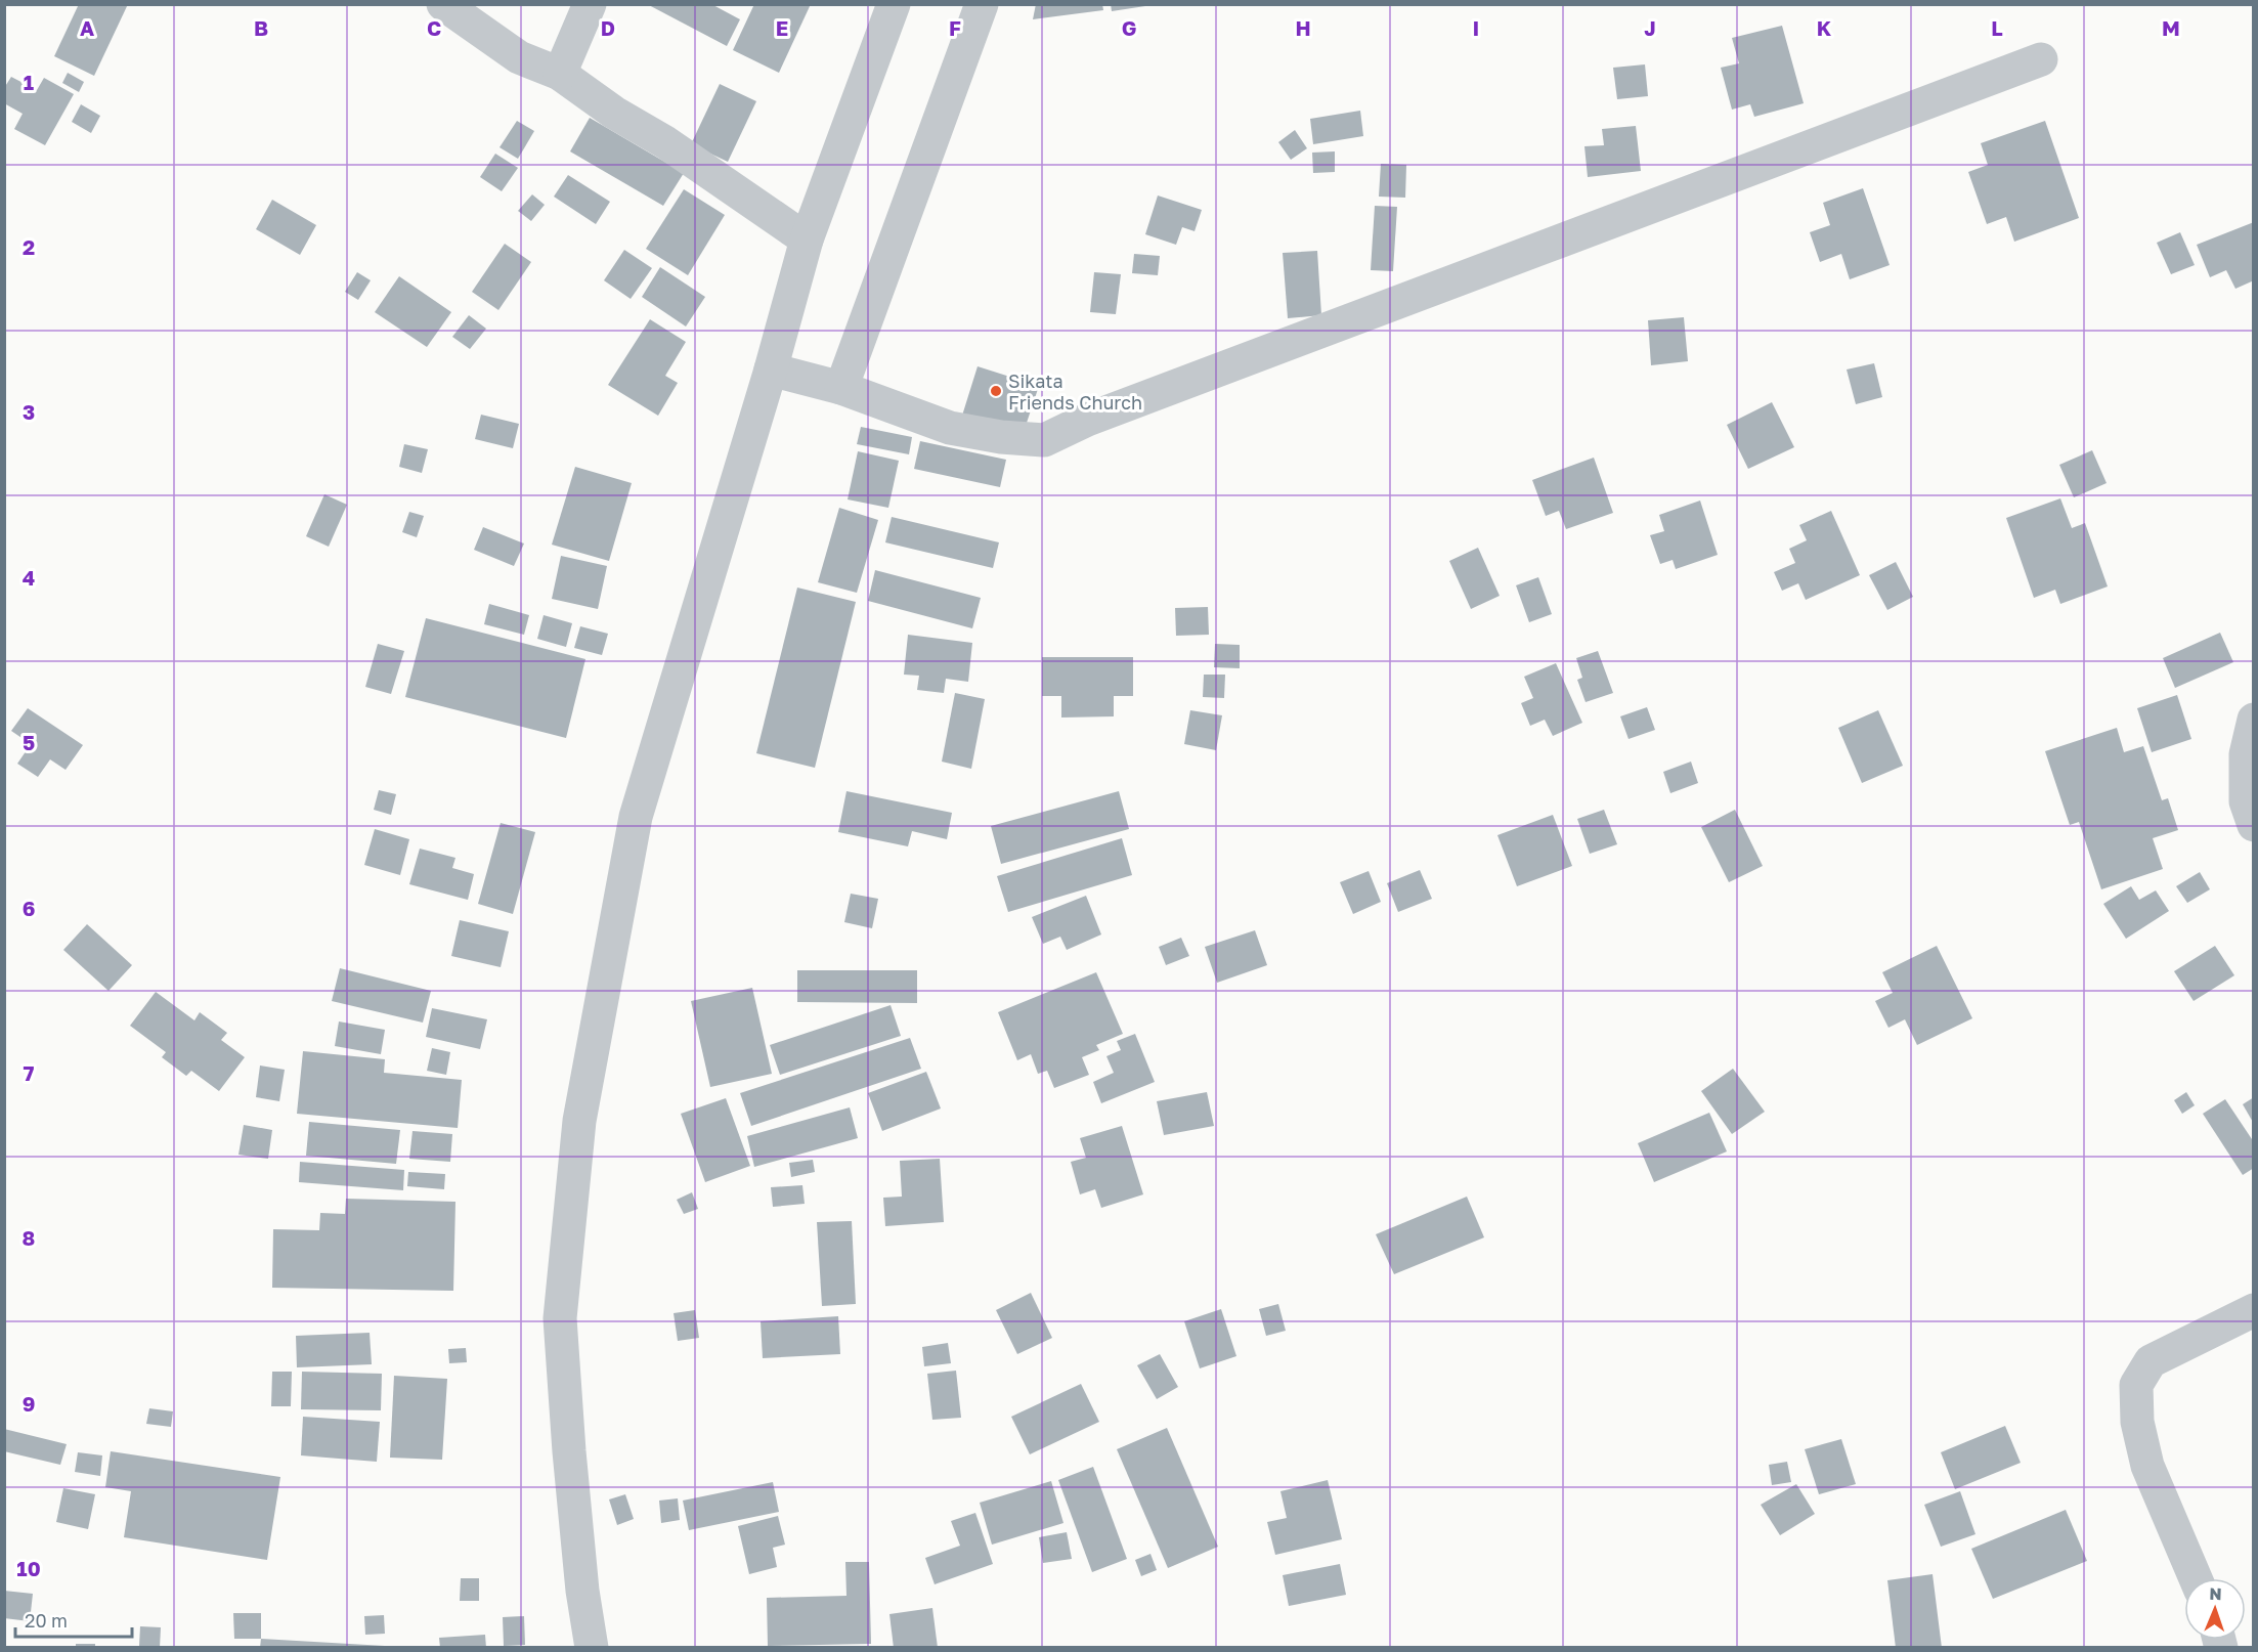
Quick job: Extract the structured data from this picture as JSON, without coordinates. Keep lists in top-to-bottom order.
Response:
{
  "places": ["Sikata Friends Church"],
  "scale_bar": "20 m",
  "north": "top",
  "grid": {
    "columns": [
      "A",
      "B",
      "C",
      "D",
      "E",
      "F",
      "G",
      "H",
      "I",
      "J",
      "K",
      "L",
      "M"
    ],
    "rows": [
      "1",
      "2",
      "3",
      "4",
      "5",
      "6",
      "7",
      "8",
      "9",
      "10"
    ]
  }
}
